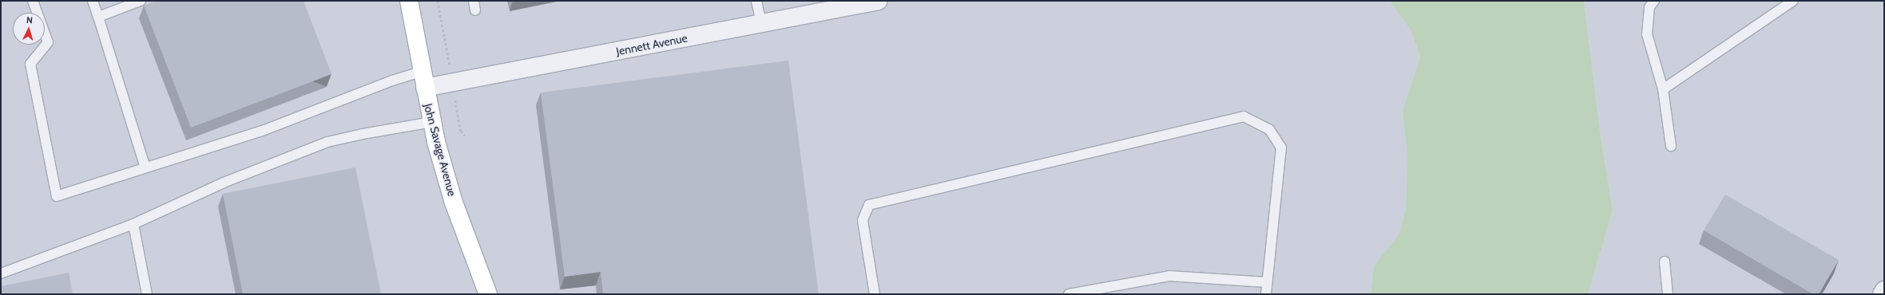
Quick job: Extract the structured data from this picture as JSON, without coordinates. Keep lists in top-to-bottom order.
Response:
{
  "streets": {
    "main road": ["John Savage Avenue"],
    "street": ["Jennett Avenue"]
  },
  "crossings": [
    ["Jennett Avenue", "John Savage Avenue"]
  ],
  "north": "top"
}
